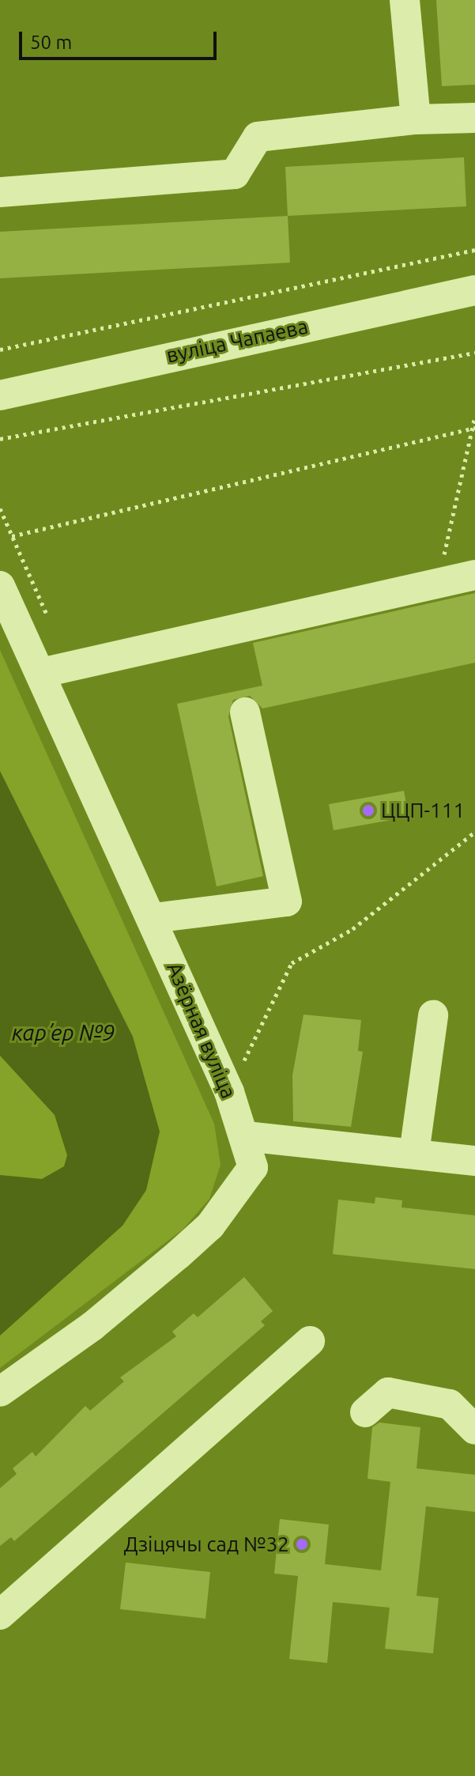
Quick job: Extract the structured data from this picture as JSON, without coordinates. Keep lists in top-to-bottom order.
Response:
{
  "streets": {
    "street": ["вуліца Чапаева", "Азёрная вуліца"]
  },
  "water": ["карʼер №9"],
  "places": ["ЦЦП-111", "Дзіцячы сад №32"],
  "scale_bar": "50 m"
}
